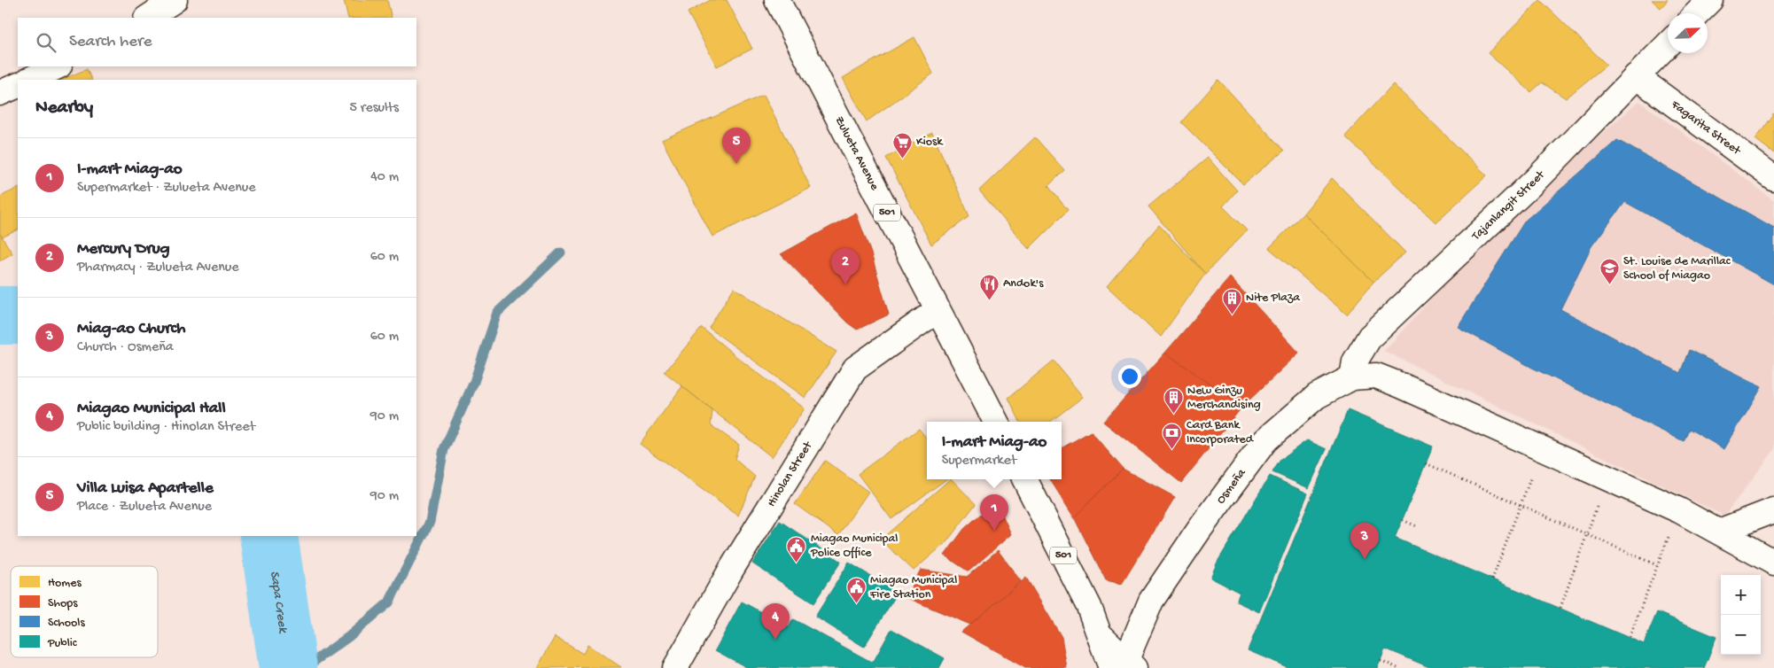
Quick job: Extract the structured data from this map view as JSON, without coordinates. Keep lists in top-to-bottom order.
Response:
{
  "streets": {
    "street": [
      "Fagarita Street",
      "Zulueta Avenue",
      "Tajanlangit Street",
      "501",
      "Hinolan Street",
      "Osmeña"
    ]
  },
  "crossings": [
    ["Fagarita Street", "Tajanlangit Street"],
    ["Zulueta Avenue", "Hinolan Street"],
    ["Tajanlangit Street", "Osmeña"],
    ["501", "Osmeña"]
  ],
  "water": ["Sapa Creek"],
  "places": {
    "supermarket": ["Kiosk"],
    "school or university": ["St. Louise de Marillac School of Miagao"],
    "restaurant": ["Andok's"],
    "building": ["Nite Plaza", "New Ginzu Merchandising"],
    "bank": ["Card Bank Incorporated"],
    "public building": ["Miagao Municipal Police Office", "Miagao Municipal Fire Station"]
  },
  "legend": [
    "Homes",
    "Shops",
    "Schools",
    "Public"
  ],
  "north": "top right",
  "page": {
    "search": "Search here",
    "heading": ["Nearby", "5 results"],
    "pins": [
      "5",
      "2",
      "1",
      "3",
      "4"
    ],
    "list": [
      {
        "mark": "1",
        "name": "I-mart Miag-ao",
        "note": "Supermarket · Zulueta Avenue",
        "value": "40 m"
      },
      {
        "mark": "2",
        "name": "Mercury Drug",
        "note": "Pharmacy · Zulueta Avenue",
        "value": "60 m"
      },
      {
        "mark": "3",
        "name": "Miag-ao Church",
        "note": "Church · Osmeña",
        "value": "60 m"
      },
      {
        "mark": "4",
        "name": "Miagao Municipal Hall",
        "note": "Public building · Hinolan Street",
        "value": "90 m"
      },
      {
        "mark": "5",
        "name": "Villa Luisa Apartelle",
        "note": "Place · Zulueta Avenue",
        "value": "90 m"
      }
    ],
    "popup": ["I-mart Miag-ao", "Supermarket"],
    "map_buttons": ["+", "−"]
  }
}
